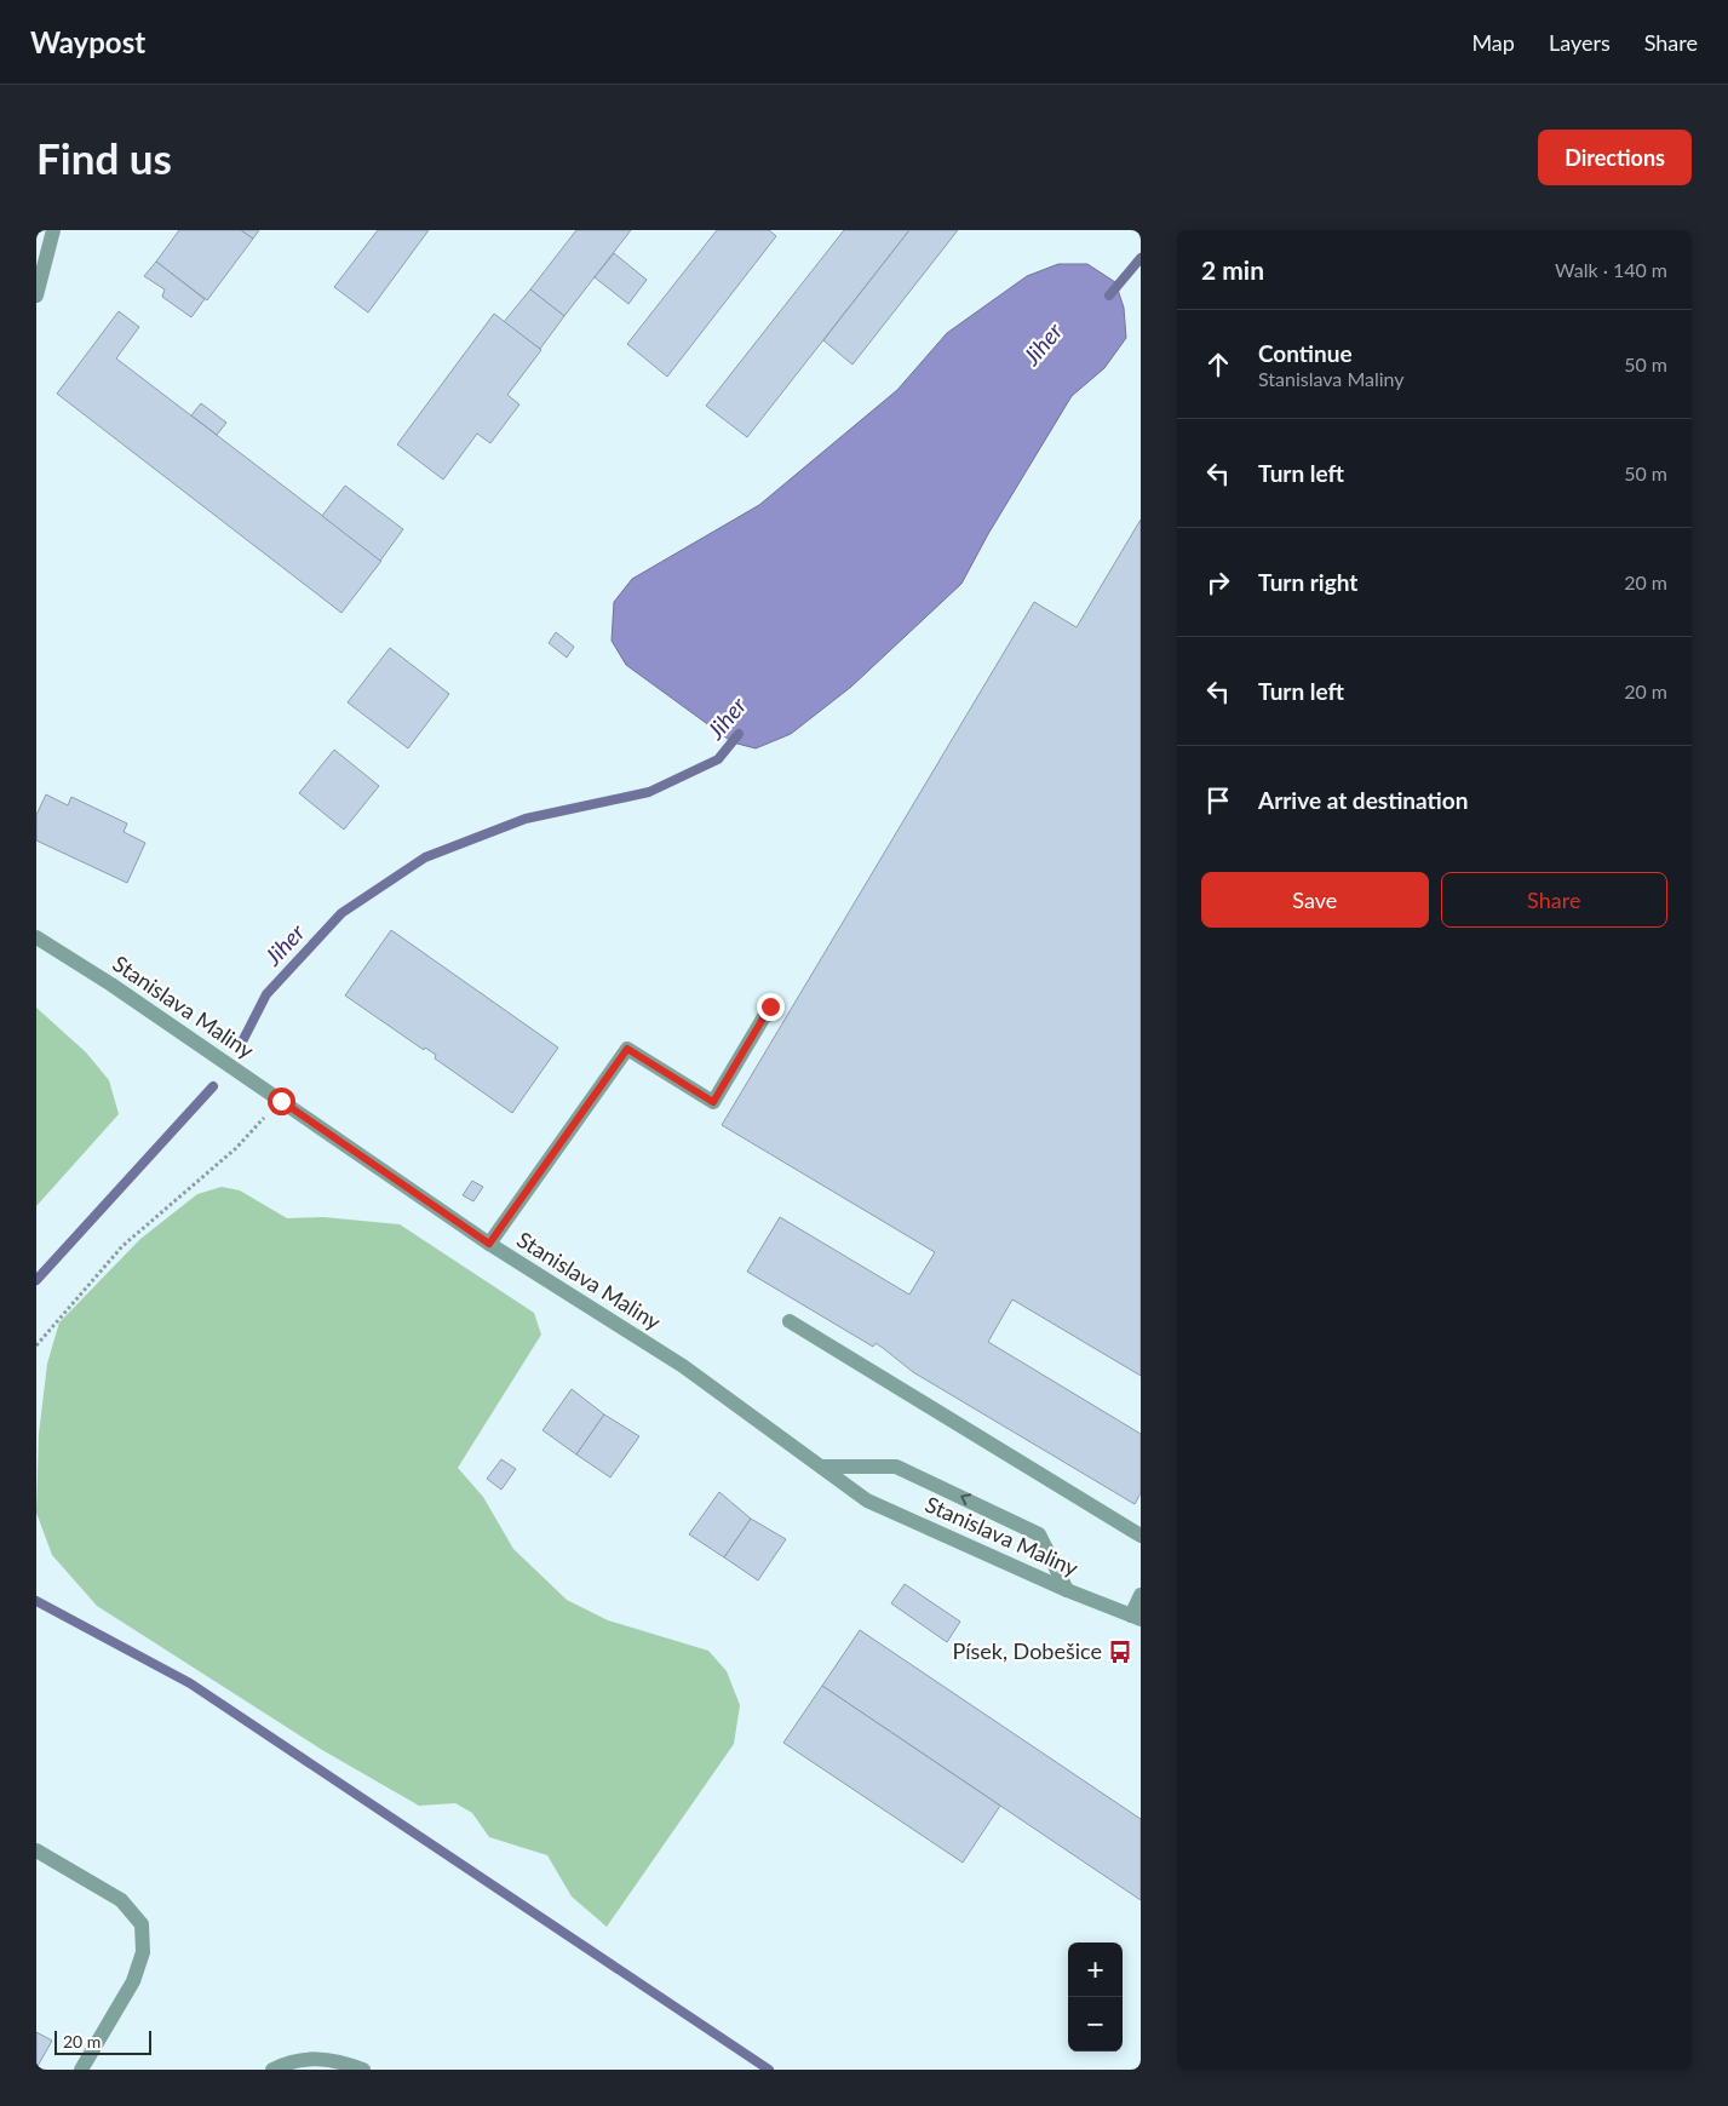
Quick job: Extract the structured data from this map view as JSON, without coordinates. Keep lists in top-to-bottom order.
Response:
{
  "streets": {
    "street": ["Stanislava Maliny"]
  },
  "water": ["Jiher"],
  "places": {
    "bus stop": ["Písek, Dobešice"]
  },
  "scale_bar": "20 m",
  "page": {
    "header": "Waypost",
    "nav": ["Map", "Layers", "Share"],
    "buttons": [
      "Directions",
      ["Save", "Share"]
    ],
    "title": "Find us",
    "heading": ["2 min", "Walk · 140 m"],
    "list": [
      ["Continue", "Stanislava Maliny", "50 m"],
      ["Turn left", "50 m"],
      ["Turn right", "20 m"],
      ["Turn left", "20 m"],
      "Arrive at destination"
    ],
    "map_buttons": ["+", "−"],
    "scale": "20 m"
  }
}
